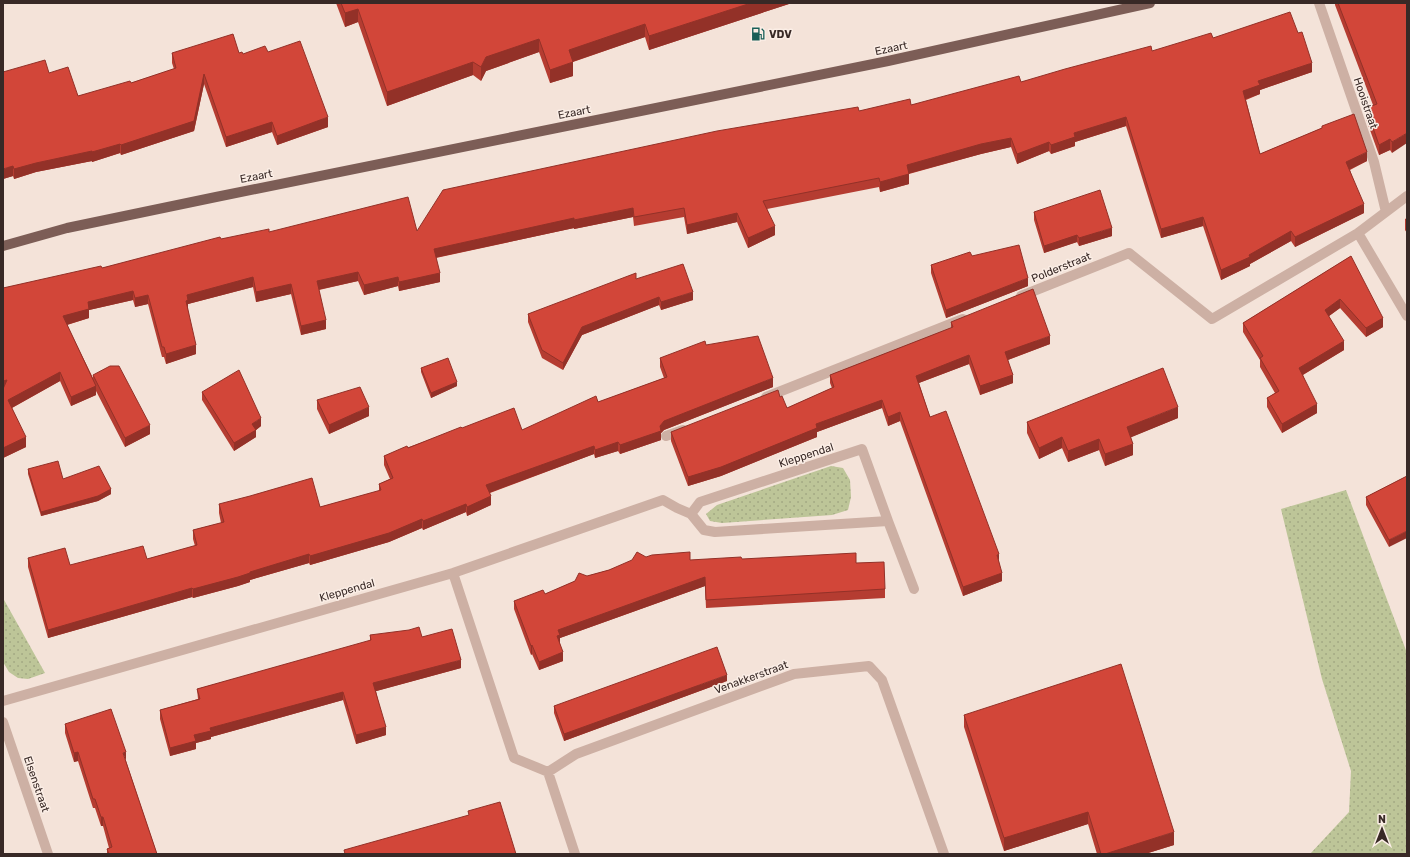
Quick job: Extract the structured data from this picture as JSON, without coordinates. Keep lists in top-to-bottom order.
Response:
{
  "streets": {
    "main road": ["Ezaart"],
    "street": [
      "Hooistraat",
      "Polderstraat",
      "Kleppendal",
      "Venakkerstraat",
      "Elsenstraat"
    ]
  },
  "crossings": [
    ["Hooistraat", "Polderstraat"]
  ],
  "places": {
    "fuel station": ["VDV"]
  },
  "north": "top"
}
